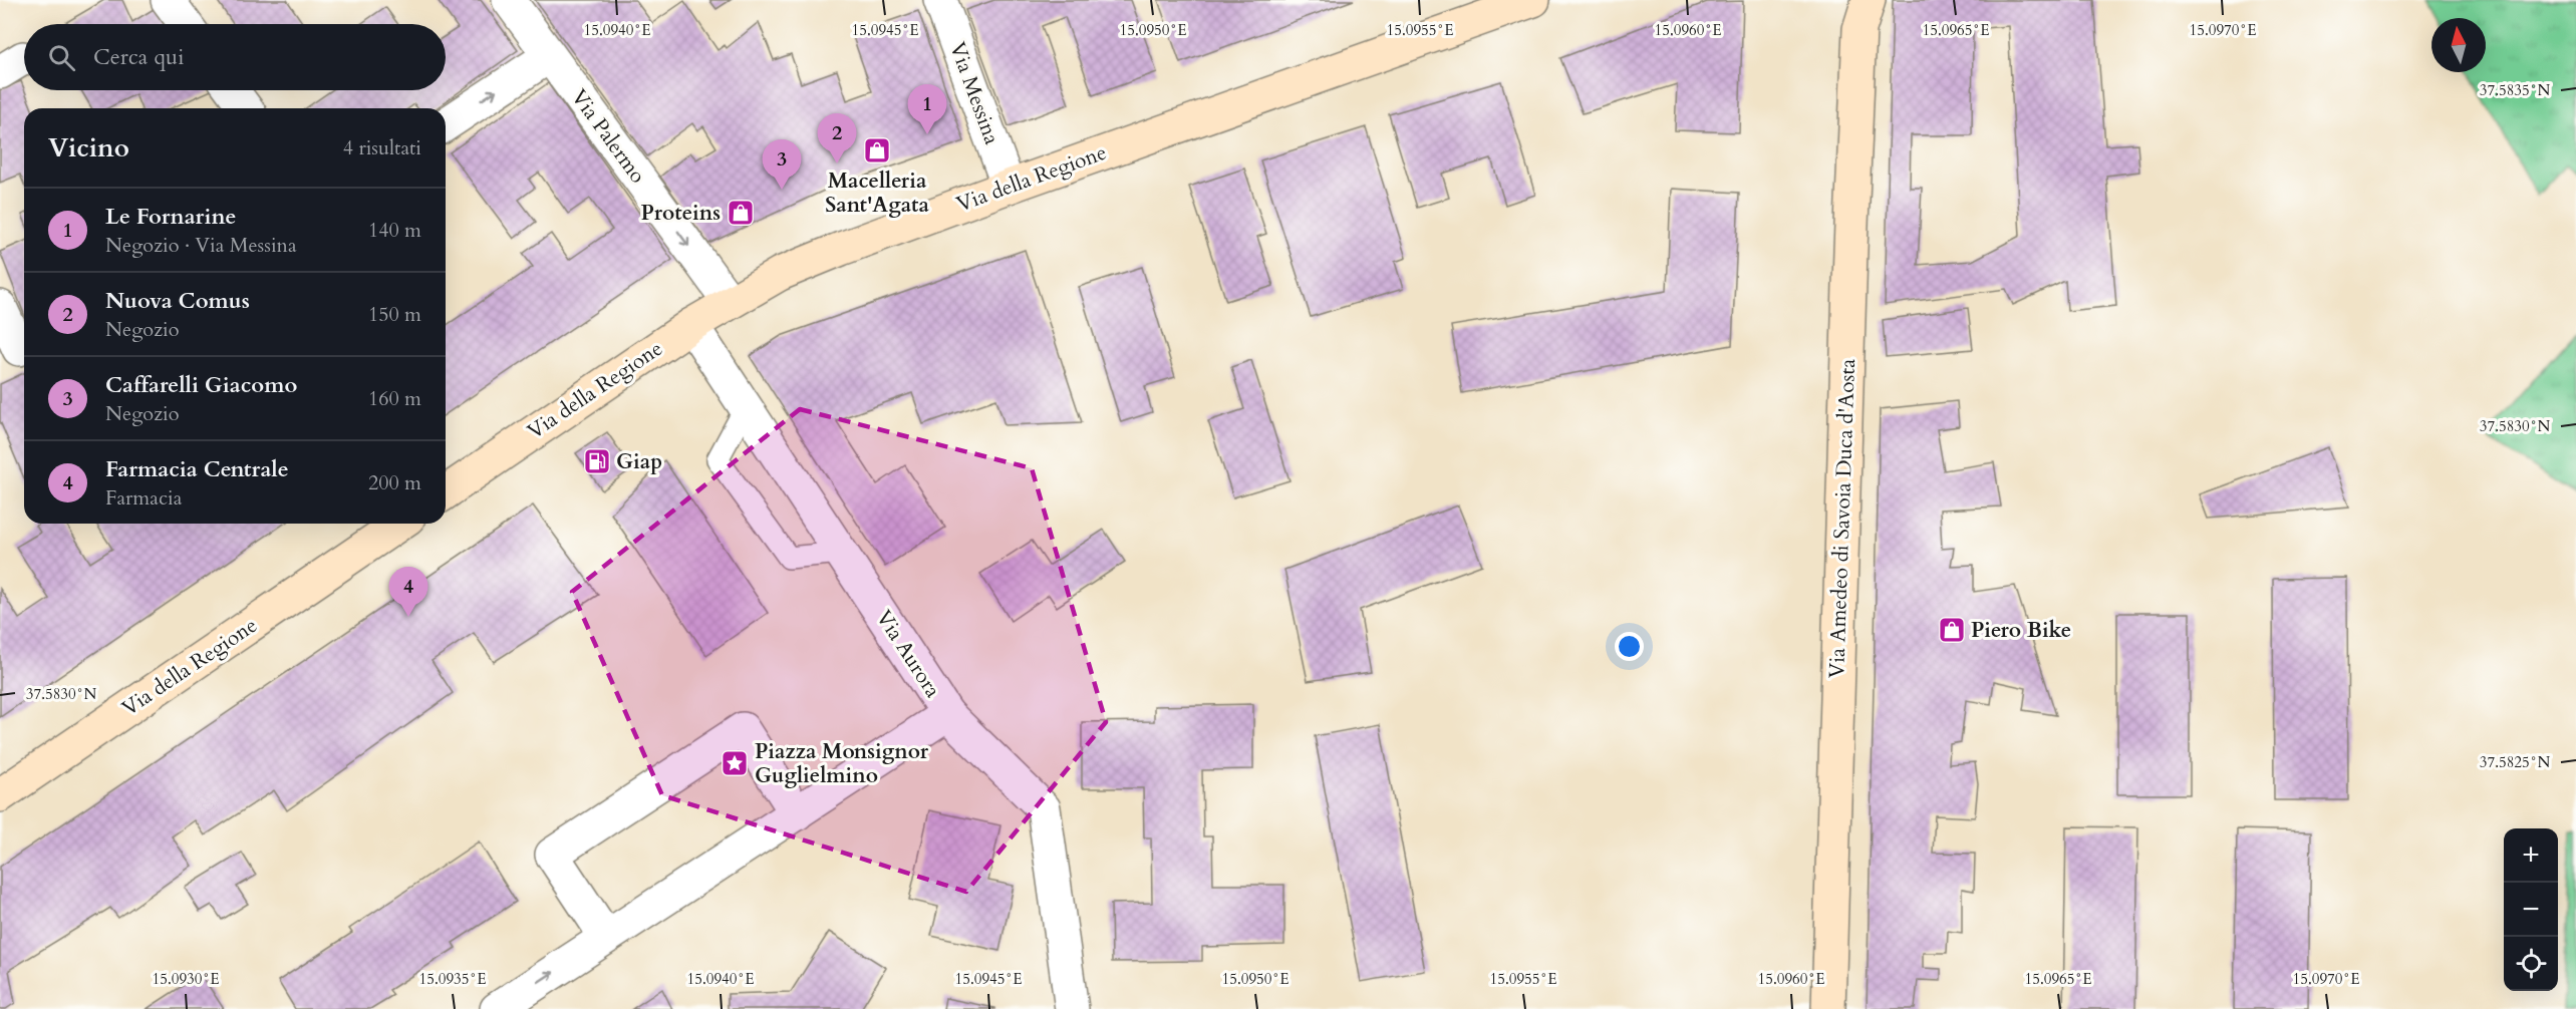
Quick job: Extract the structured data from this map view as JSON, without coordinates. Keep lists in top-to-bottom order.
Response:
{
  "streets": {
    "main road": ["Via della Regione", "Via Amedeo di Savoia Duca d'Aosta"],
    "street": ["Via Messina", "Via Palermo", "Via Aurora"]
  },
  "crossings": [
    ["Via Messina", "Via della Regione"],
    ["Via Palermo", "Via della Regione"],
    ["Via della Regione", "Via Aurora"]
  ],
  "one_way": ["Via Palermo"],
  "places": {
    "shop": ["Macelleria Sant'Agata", "Proteins", "Piero Bike"],
    "fuel station": ["Giap"],
    "place": ["Piazza Monsignor Guglielmino"]
  },
  "north": "top",
  "page": {
    "search": "Cerca qui",
    "pins": [
      "1",
      "2",
      "3",
      "4"
    ],
    "heading": ["Vicino", "4 risultati"],
    "list": [
      {
        "mark": "1",
        "name": "Le Fornarine",
        "note": "Negozio · Via Messina",
        "value": "140 m"
      },
      {
        "mark": "2",
        "name": "Nuova Comus",
        "note": "Negozio",
        "value": "150 m"
      },
      {
        "mark": "3",
        "name": "Caffarelli Giacomo",
        "note": "Negozio",
        "value": "160 m"
      },
      {
        "mark": "4",
        "name": "Farmacia Centrale",
        "note": "Farmacia",
        "value": "200 m"
      }
    ],
    "map_buttons": ["+", "−"]
  },
  "coordinates": [
    "15.0940°E",
    "15.0945°E",
    "15.0950°E",
    "15.0955°E",
    "15.0960°E",
    "15.0965°E",
    "15.0970°E",
    "37.5835°N",
    "37.5830°N",
    "37.5825°N",
    "15.0930°E",
    "15.0935°E"
  ]
}
